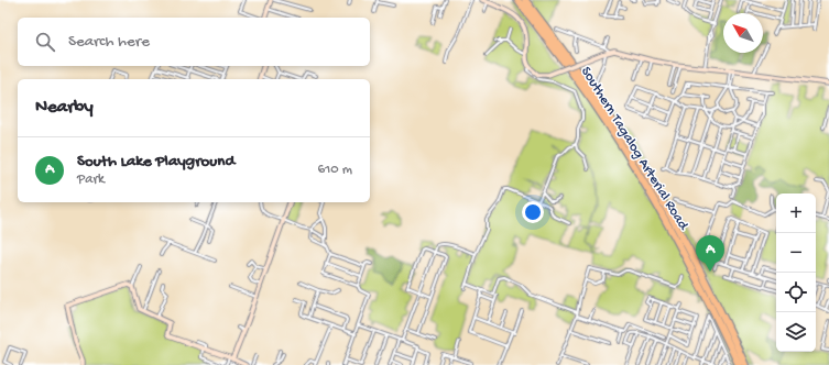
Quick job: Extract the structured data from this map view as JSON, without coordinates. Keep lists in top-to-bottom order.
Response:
{
  "streets": {
    "highway": ["Southern Tagalog Arterial Road"]
  },
  "north": "top left",
  "page": {
    "search": "Search here",
    "heading": "Nearby",
    "list": [
      {
        "mark": "A",
        "name": "South Lake Playground",
        "note": "Park",
        "value": "610 m"
      }
    ],
    "map_buttons": ["+", "−"],
    "pins": "A"
  }
}
